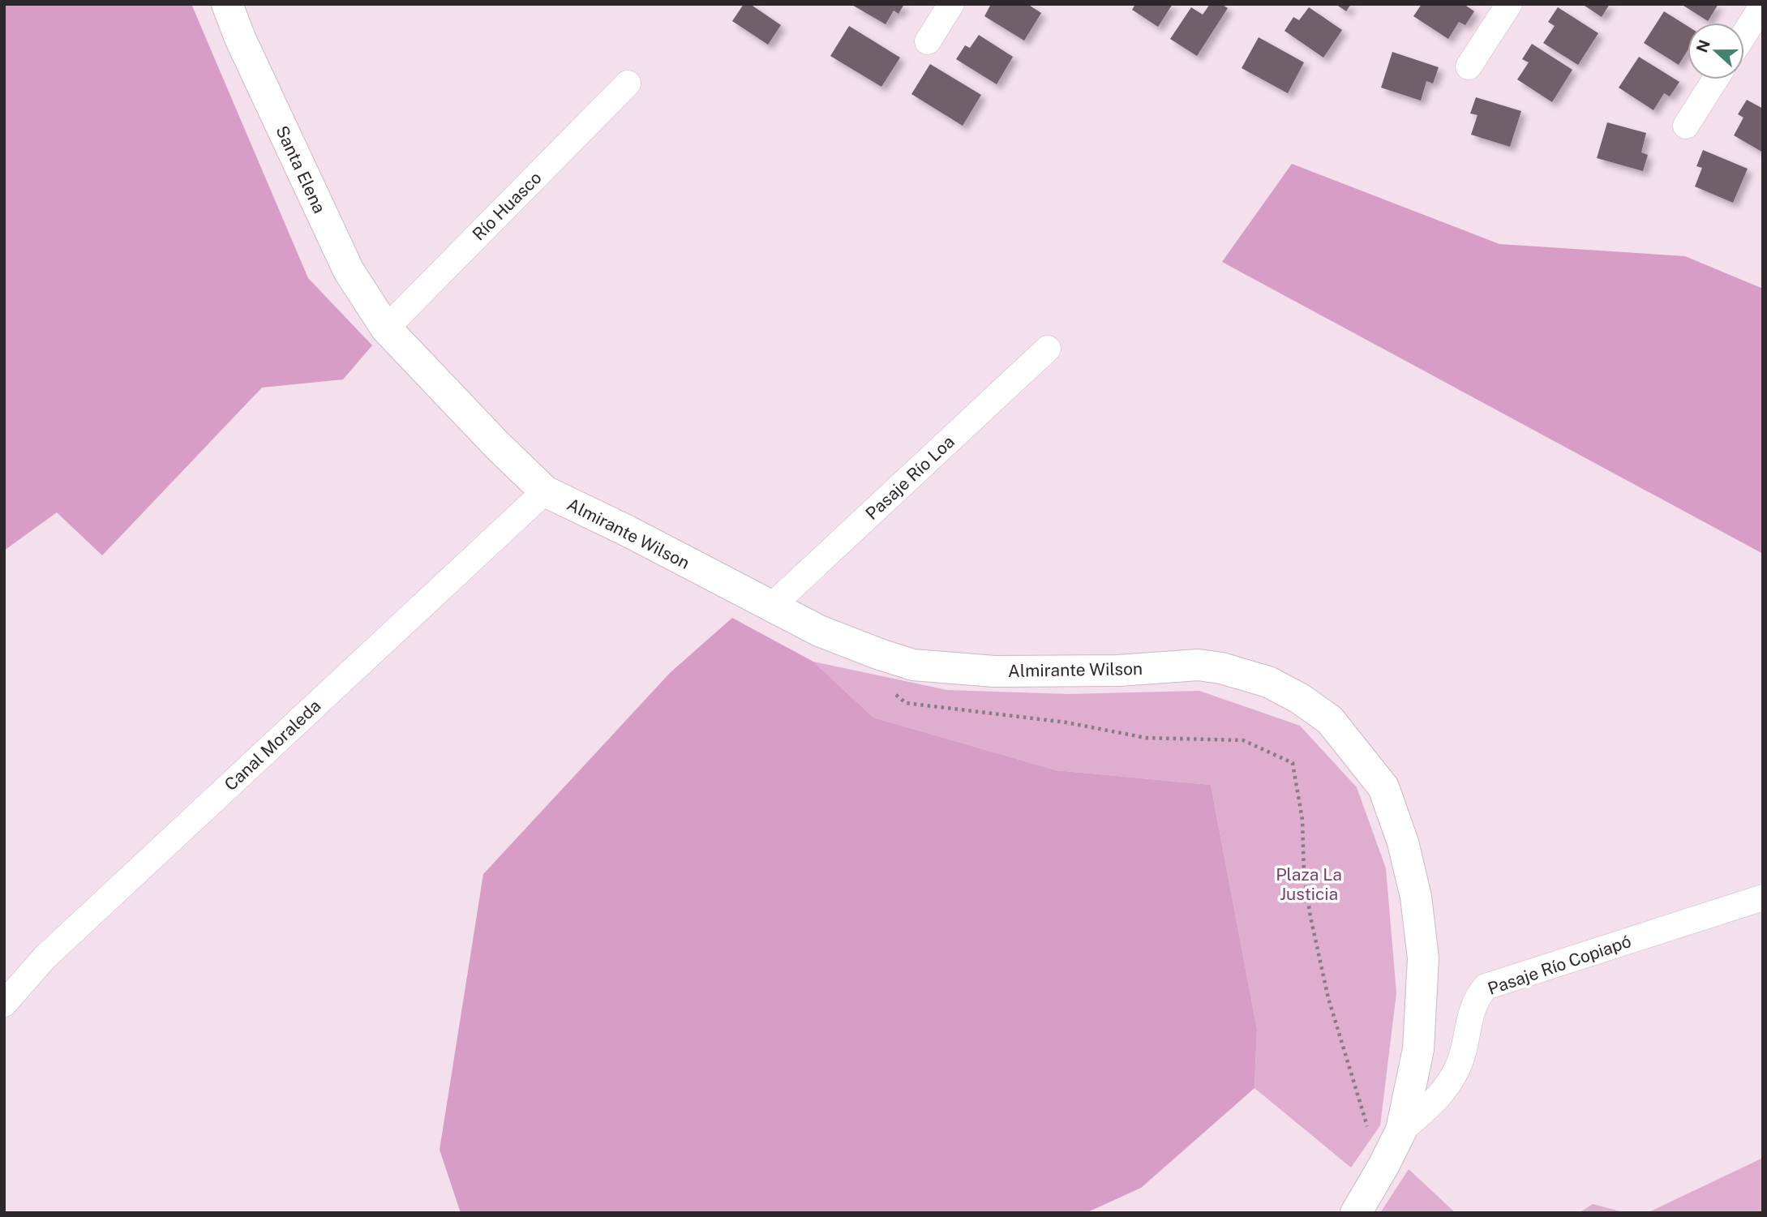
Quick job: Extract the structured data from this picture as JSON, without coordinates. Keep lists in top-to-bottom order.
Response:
{
  "streets": {
    "street": [
      "Santa Elena",
      "Río Huasco",
      "Pasaje Río Loa",
      "Almirante Wilson",
      "Canal Moraleda",
      "Pasaje Río Copiapó"
    ]
  },
  "crossings": [
    ["Santa Elena", "Río Huasco"],
    ["Santa Elena", "Almirante Wilson"],
    ["Río Huasco", "Almirante Wilson"],
    ["Pasaje Río Loa", "Almirante Wilson"],
    ["Almirante Wilson", "Canal Moraleda"],
    ["Almirante Wilson", "Pasaje Río Copiapó"]
  ],
  "parks": ["Plaza La Justicia"],
  "north": "left"
}
